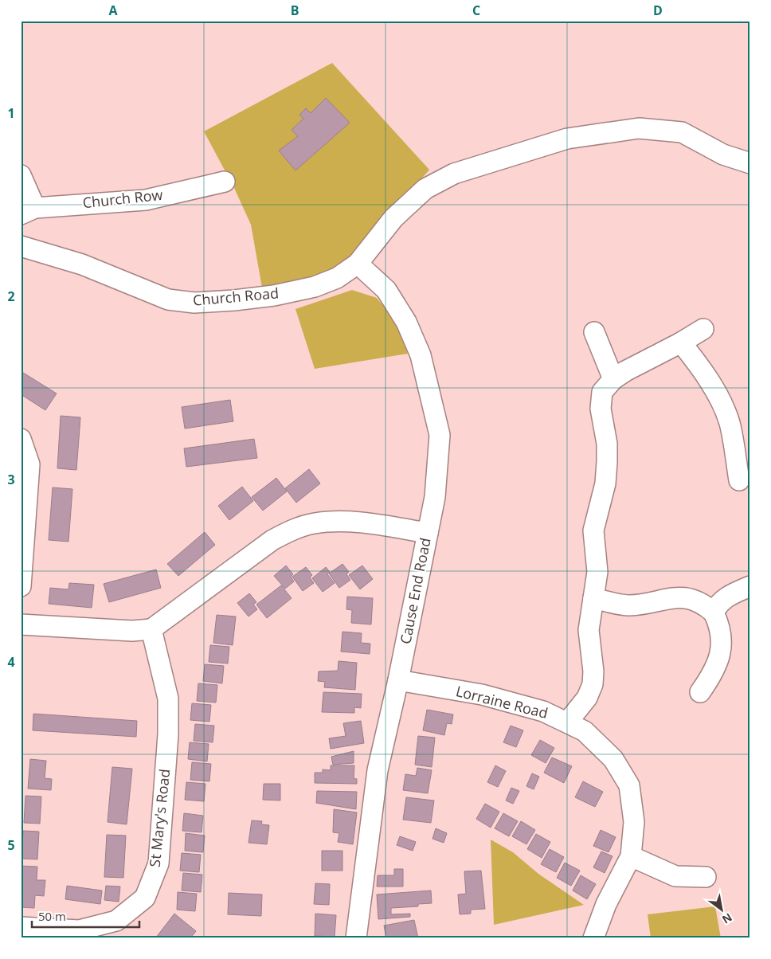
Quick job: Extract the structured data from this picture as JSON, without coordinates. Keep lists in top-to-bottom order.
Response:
{
  "streets": {
    "street": [
      "Church Row",
      "Church Road",
      "Cause End Road",
      "Lorraine Road",
      "St Mary's Road"
    ]
  },
  "crossings": [
    ["Church Road", "Cause End Road"],
    ["Cause End Road", "Lorraine Road"]
  ],
  "scale_bar": "50 m",
  "north": "bottom right",
  "grid": {
    "columns": [
      "A",
      "B",
      "C",
      "D"
    ],
    "rows": [
      "1",
      "2",
      "3",
      "4",
      "5"
    ]
  }
}
